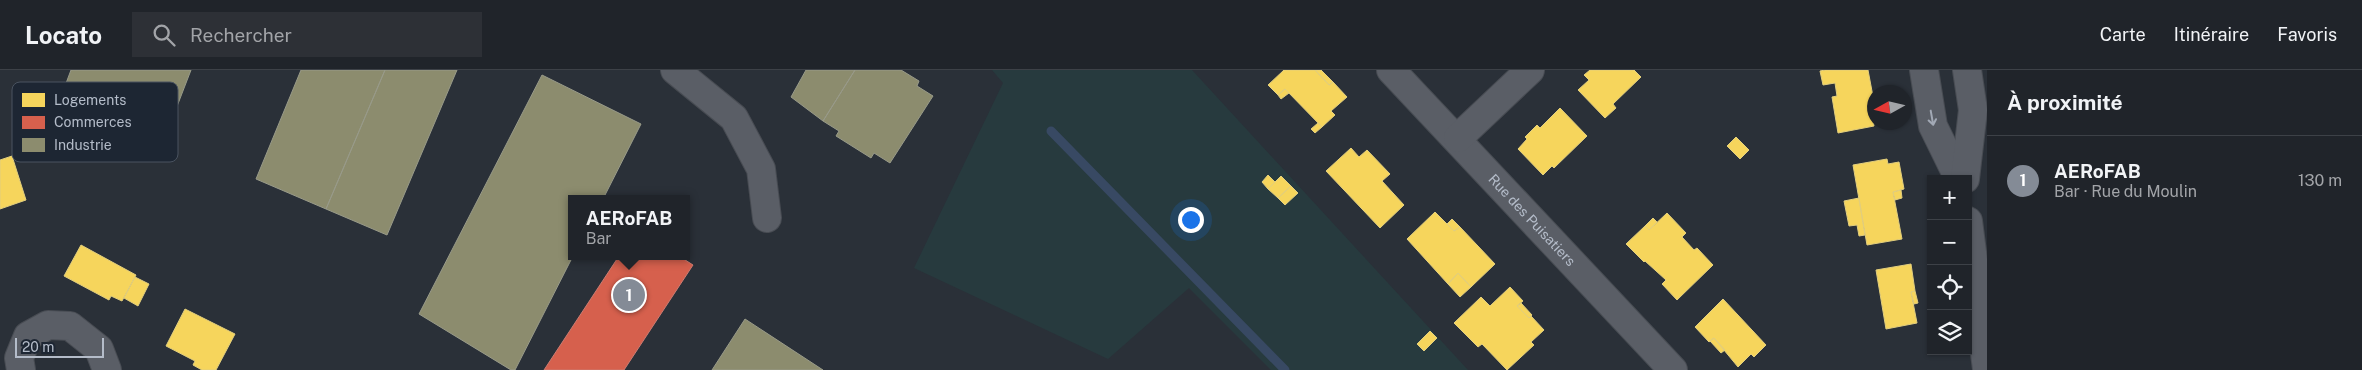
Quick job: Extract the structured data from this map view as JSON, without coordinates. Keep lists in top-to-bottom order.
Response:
{
  "streets": {
    "street": ["Rue des Puisatiers"]
  },
  "legend": ["Logements", "Commerces", "Industrie"],
  "scale_bar": "20 m",
  "north": "left",
  "page": {
    "header": "Locato",
    "search": "Rechercher",
    "nav": ["Carte", "Itinéraire", "Favoris"],
    "heading": "À proximité",
    "list": [
      {
        "mark": "1",
        "name": "AERoFAB",
        "note": "Bar · Rue du Moulin",
        "value": "130 m"
      }
    ],
    "map_buttons": ["+", "−"],
    "popup": ["AERoFAB", "Bar"],
    "pins": "1",
    "scale": "20 m"
  }
}
